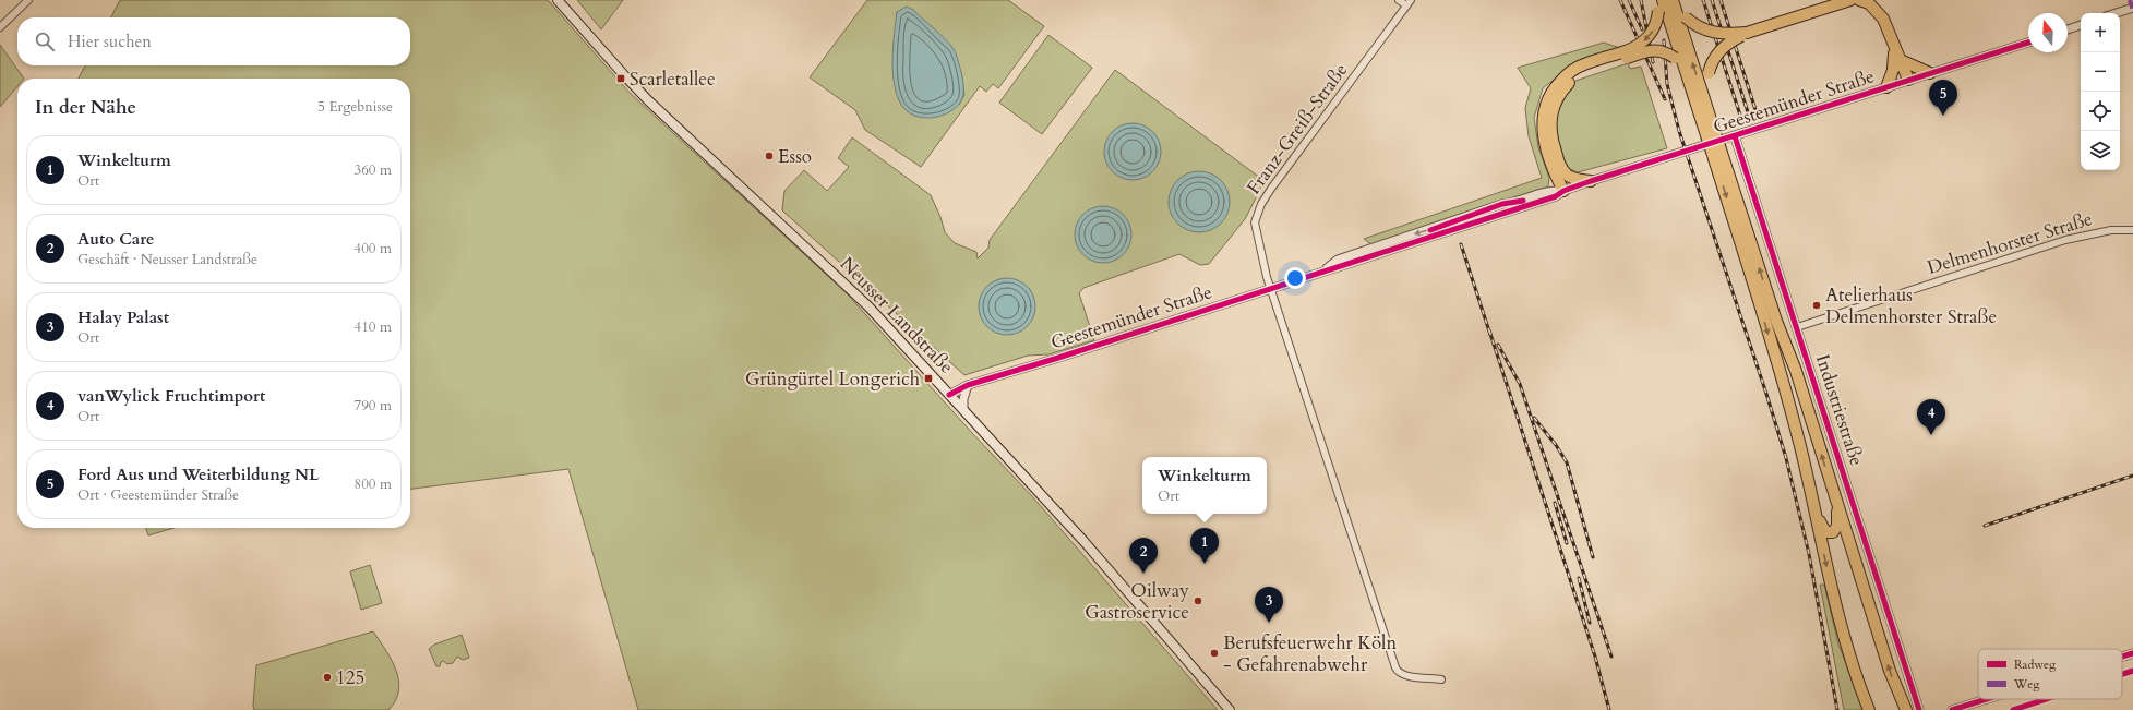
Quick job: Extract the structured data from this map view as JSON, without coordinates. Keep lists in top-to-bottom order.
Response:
{
  "streets": {
    "highway": ["Industriestraße"],
    "main road": ["Neusser Landstraße"],
    "street": ["Geestemünder Straße", "Franz-Greiß-Straße", "Delmenhorster Straße"]
  },
  "crossings": [
    ["Geestemünder Straße", "Franz-Greiß-Straße"],
    ["Geestemünder Straße", "Neusser Landstraße"],
    ["Geestemünder Straße", "Industriestraße"],
    ["Delmenhorster Straße", "Industriestraße"]
  ],
  "places": {
    "transit": ["Scarletallee", "Grüngürtel Longerich"],
    "other": [
      "Esso",
      "Atelierhaus Delmenhorster Straße",
      "Oilway Gastroservice",
      "Berufsfeuerwehr Köln - Gefahrenabwehr",
      "125"
    ]
  },
  "legend": ["Radweg", "Weg"],
  "north": "top",
  "page": {
    "map_buttons": ["+", "−"],
    "search": "Hier suchen",
    "heading": ["In der Nähe", "5 Ergebnisse"],
    "pins": [
      "5",
      "4",
      "1",
      "2",
      "3"
    ],
    "list": [
      {
        "mark": "1",
        "name": "Winkelturm",
        "note": "Ort",
        "value": "360 m"
      },
      {
        "mark": "2",
        "name": "Auto Care",
        "note": "Geschäft · Neusser Landstraße",
        "value": "400 m"
      },
      {
        "mark": "3",
        "name": "Halay Palast",
        "note": "Ort",
        "value": "410 m"
      },
      {
        "mark": "4",
        "name": "vanWylick Fruchtimport",
        "note": "Ort",
        "value": "790 m"
      },
      {
        "mark": "5",
        "name": "Ford Aus und Weiterbildung NL",
        "note": "Ort · Geestemünder Straße",
        "value": "800 m"
      }
    ],
    "popup": ["Winkelturm", "Ort"]
  }
}
